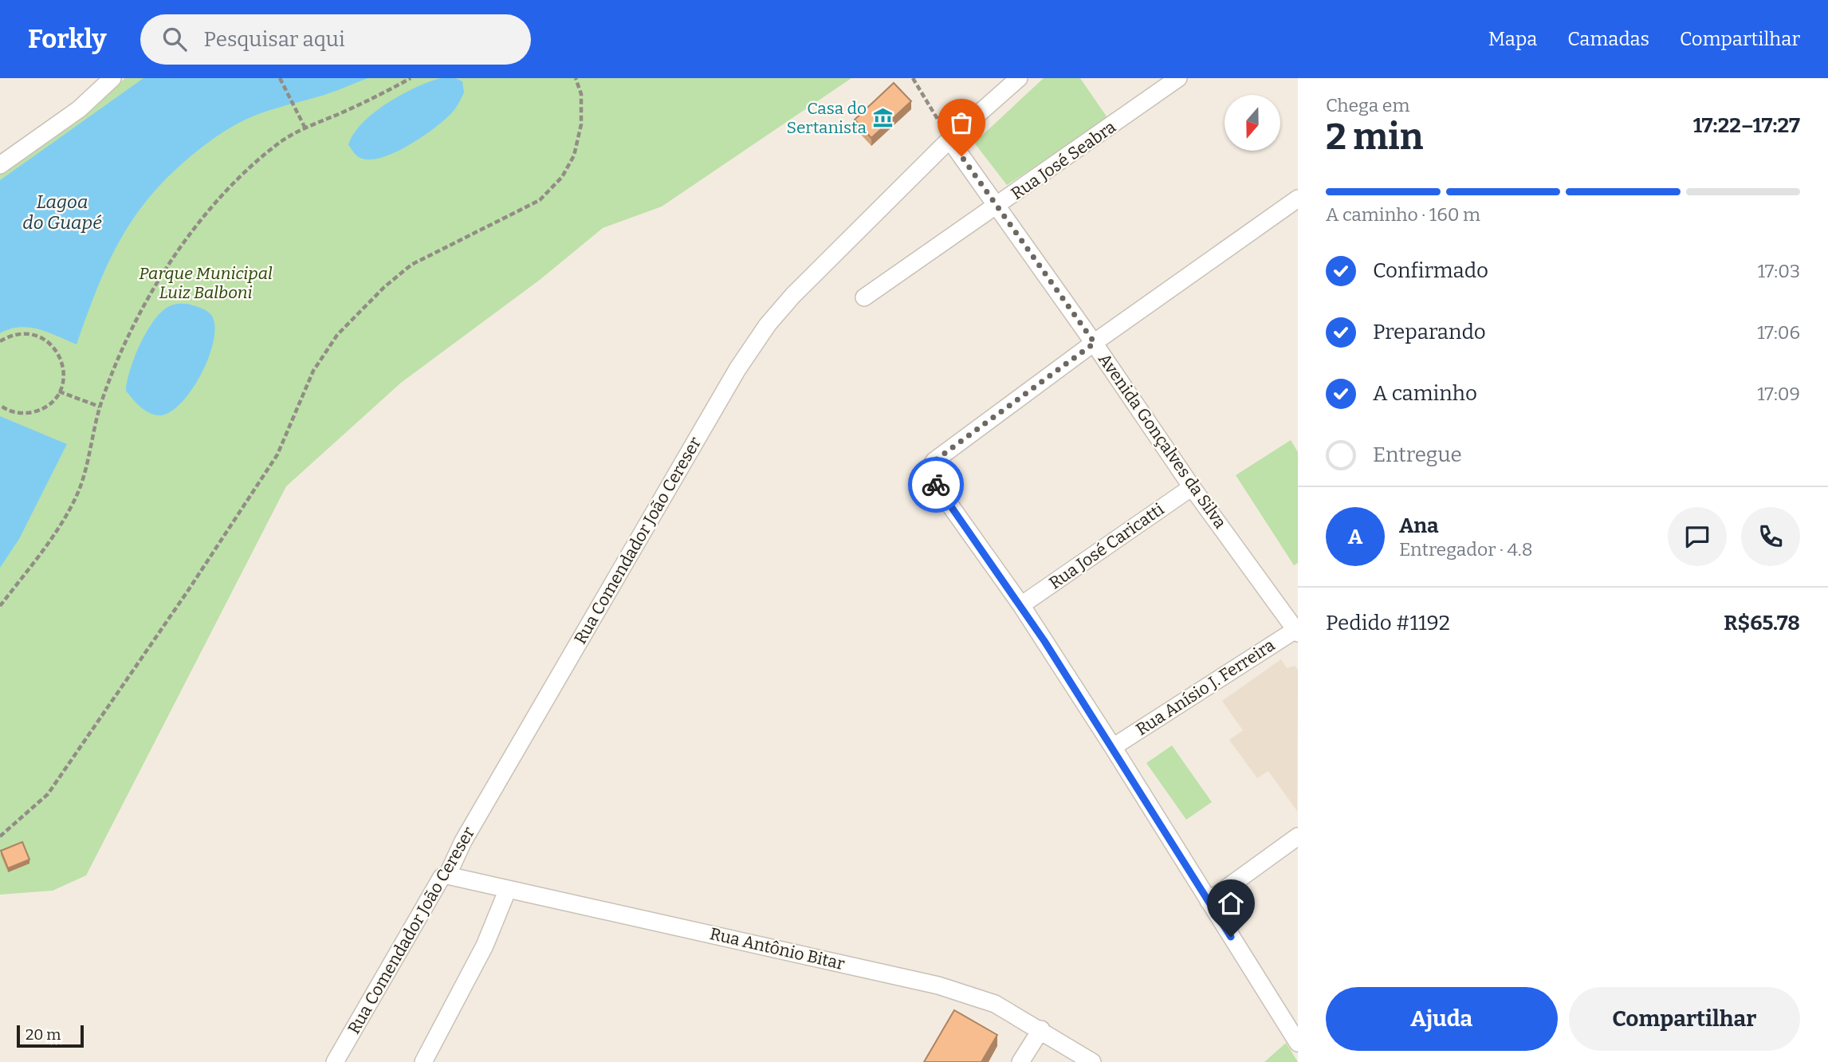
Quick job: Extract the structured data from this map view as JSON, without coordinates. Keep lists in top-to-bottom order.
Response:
{
  "streets": {
    "street": [
      "Rua José Seabra",
      "Avenida Gonçalves da Silva",
      "Rua Comendador João Cereser",
      "Rua José Caricatti",
      "Rua Anísio J. Ferreira",
      "Rua Antônio Bitar"
    ]
  },
  "crossings": [
    ["Rua José Seabra", "Avenida Gonçalves da Silva"],
    ["Avenida Gonçalves da Silva", "Rua Comendador João Cereser"],
    ["Avenida Gonçalves da Silva", "Rua José Caricatti"],
    ["Avenida Gonçalves da Silva", "Rua Anísio J. Ferreira"],
    ["Rua Comendador João Cereser", "Rua Antônio Bitar"]
  ],
  "water": ["Lagoa do Guapé"],
  "parks": ["Parque Municipal Luiz Balboni"],
  "places": {
    "museum": ["Casa do Sertanista"]
  },
  "scale_bar": "20 m",
  "north": "bottom",
  "page": {
    "header": "Forkly",
    "search": "Pesquisar aqui",
    "nav": ["Mapa", "Camadas", "Compartilhar"],
    "heading": ["2 min", "Chega em", "17:22–17:27"],
    "panel": [
      "Ana",
      "Entregador · 4.8",
      "Pedido #1192",
      "R$65.78"
    ],
    "bar": "A caminho · 160 m",
    "list": [
      ["Confirmado", "17:03"],
      ["Preparando", "17:06"],
      ["A caminho", "17:09"],
      "Entregue"
    ],
    "round": "A",
    "buttons": ["Ajuda", "Compartilhar"],
    "scale": "20 m"
  }
}
